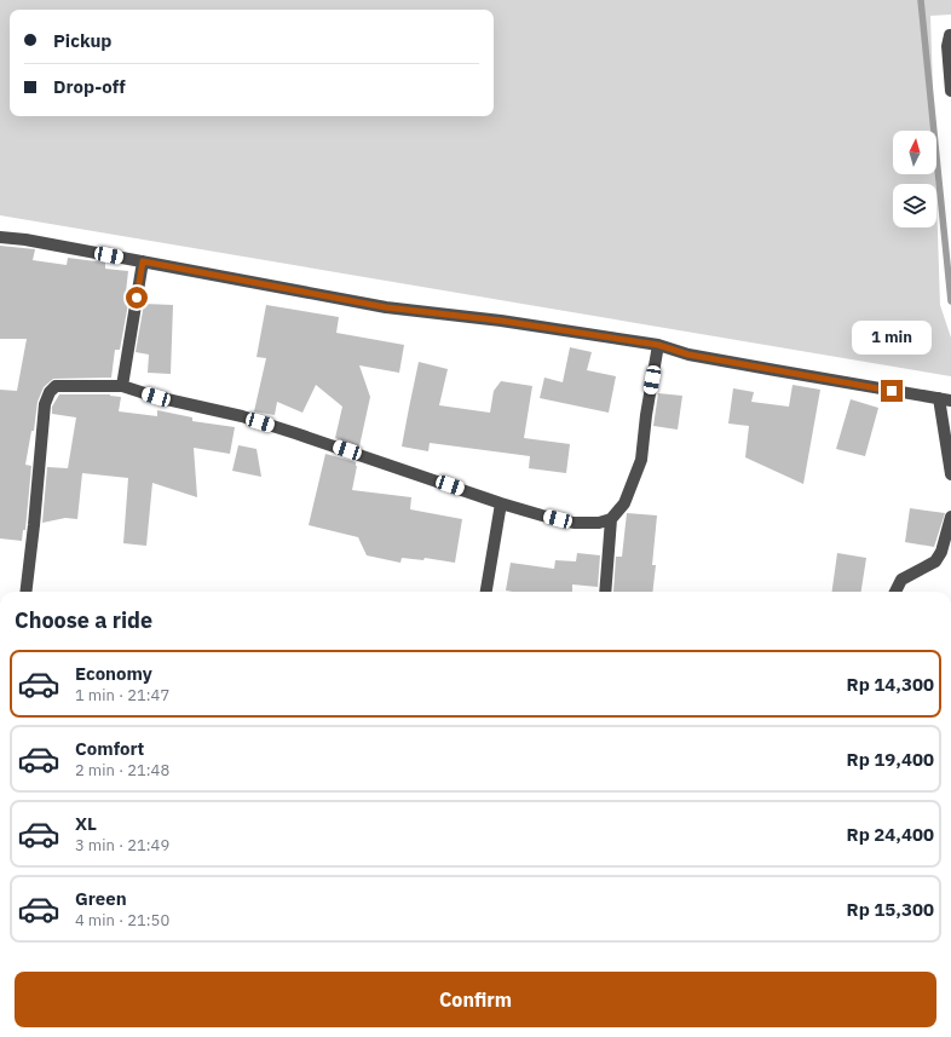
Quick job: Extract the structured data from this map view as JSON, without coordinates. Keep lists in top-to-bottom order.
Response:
{
  "north": "top",
  "page": {
    "banner": ["Pickup", "Drop-off"],
    "bubble": "1 min",
    "heading": "Choose a ride",
    "list": [
      {
        "name": "Economy",
        "note": "1 min · 21:47",
        "value": "Rp 14,300"
      },
      {
        "name": "Comfort",
        "note": "2 min · 21:48",
        "value": "Rp 19,400"
      },
      {
        "name": "XL",
        "note": "3 min · 21:49",
        "value": "Rp 24,400"
      },
      {
        "name": "Green",
        "note": "4 min · 21:50",
        "value": "Rp 15,300"
      }
    ],
    "buttons": "Confirm"
  }
}
